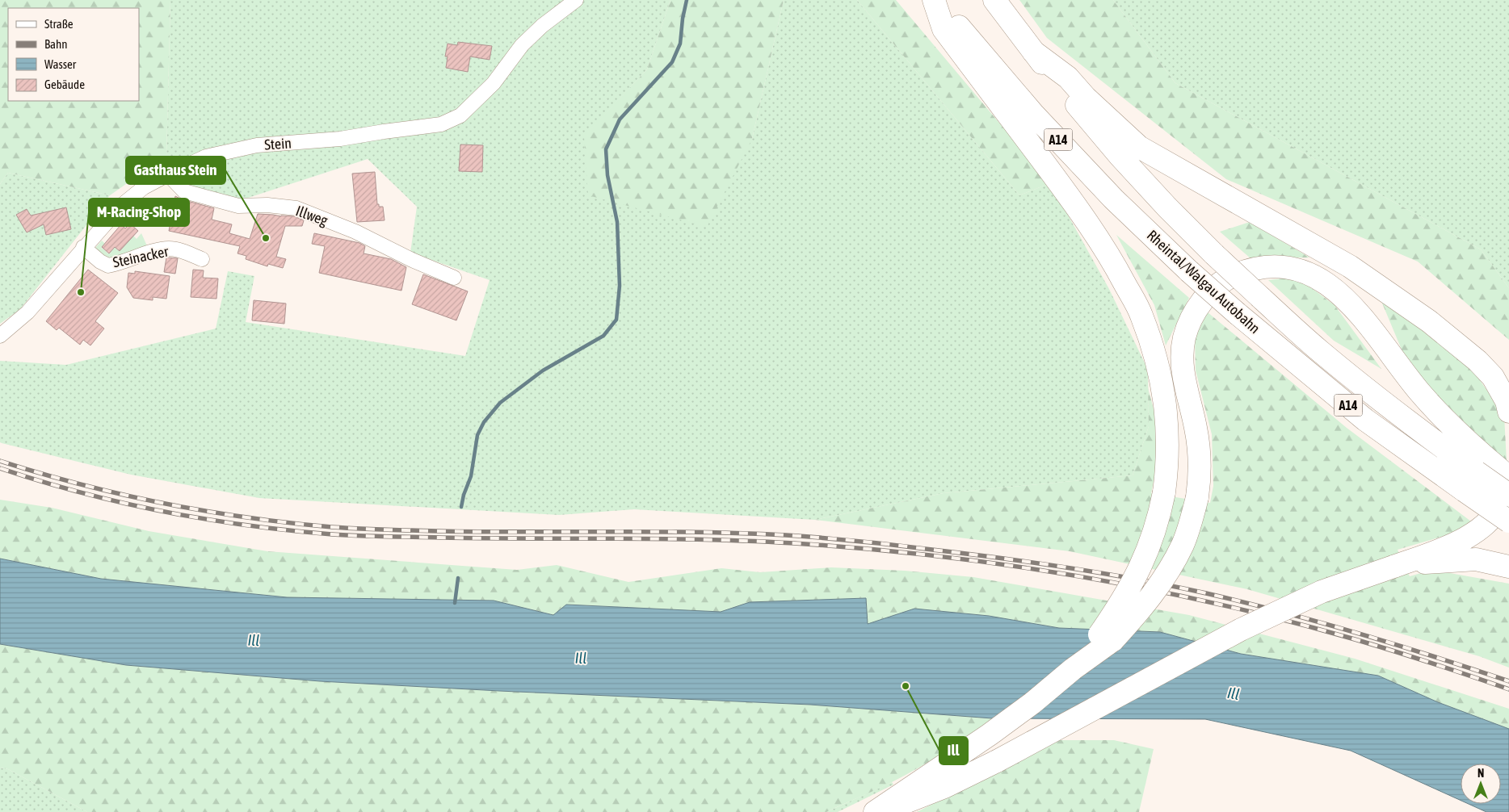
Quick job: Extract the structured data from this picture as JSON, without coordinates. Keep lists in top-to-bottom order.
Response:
{
  "streets": {
    "highway": ["A14", "Rheintal/Walgau Autobahn"],
    "street": ["Stein", "Illweg", "Steinacker"]
  },
  "crossings": [
    ["Stein", "Illweg"],
    ["Stein", "Steinacker"]
  ],
  "water": ["Ill"],
  "places": ["Gasthaus Stein", "M-Racing-Shop", "Ill"],
  "legend": [
    "Straße",
    "Bahn",
    "Wasser",
    "Gebäude"
  ],
  "north": "top"
}
